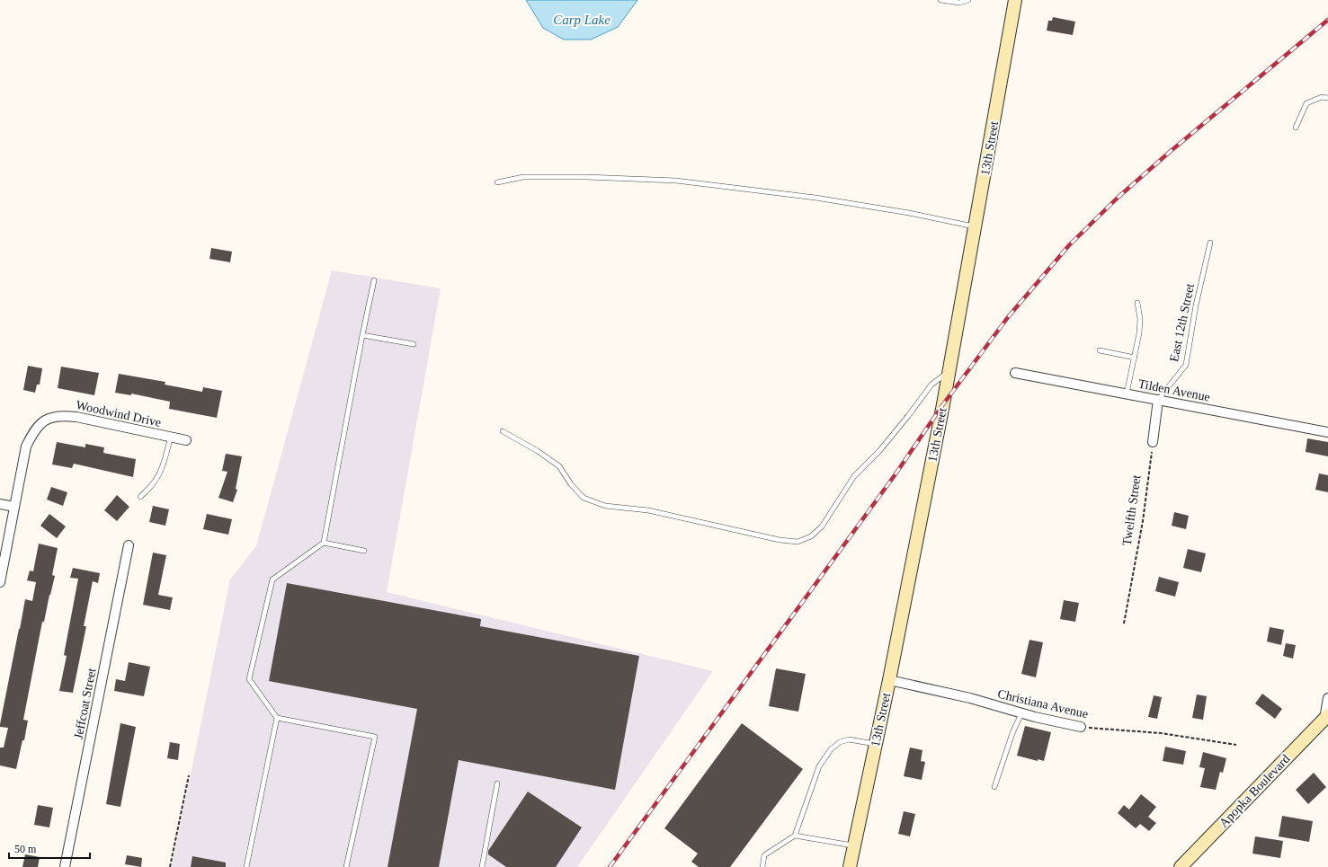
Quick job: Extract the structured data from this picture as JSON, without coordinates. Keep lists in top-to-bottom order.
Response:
{
  "streets": {
    "street": [
      "13th Street",
      "Tilden Avenue",
      "Woodwind Drive",
      "Jeffcoat Street",
      "Christiana Avenue",
      "Apopka Boulevard"
    ],
    "lane": ["East 12th Street"],
    "path": ["Twelfth Street"]
  },
  "crossings": [
    ["13th Street", "Christiana Avenue"],
    ["East 12th Street", "Tilden Avenue"]
  ],
  "water": ["Carp Lake"],
  "scale_bar": "50 m"
}
